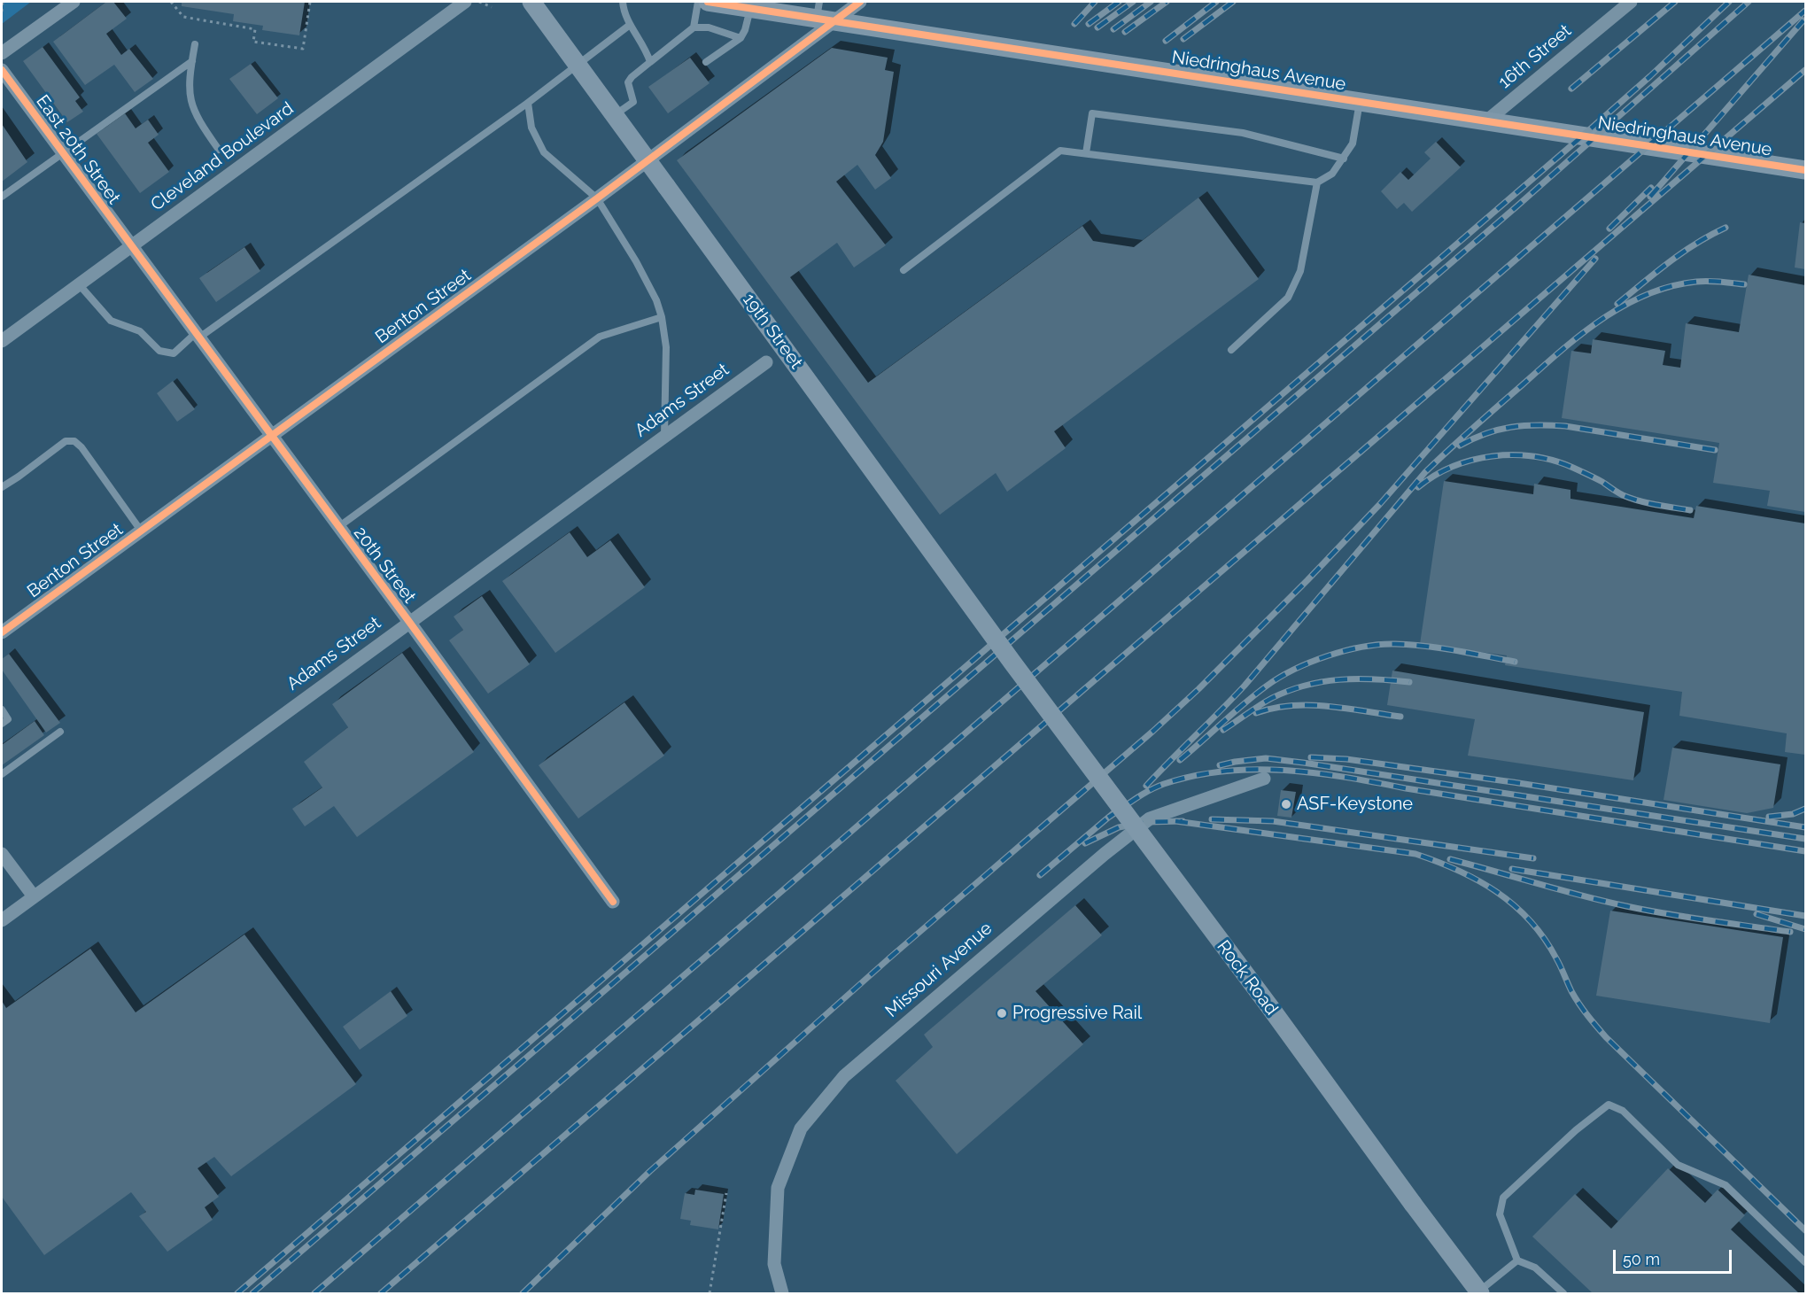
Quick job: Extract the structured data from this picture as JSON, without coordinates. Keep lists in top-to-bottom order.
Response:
{
  "streets": {
    "main road": ["Niedringhaus Avenue", "19th Street", "Rock Road"],
    "street": [
      "16th Street",
      "East 20th Street",
      "Cleveland Boulevard",
      "Benton Street",
      "Adams Street",
      "20th Street",
      "Missouri Avenue"
    ]
  },
  "crossings": [
    ["16th Street", "Niedringhaus Avenue"],
    ["Niedringhaus Avenue", "Benton Street"],
    ["East 20th Street", "Cleveland Boulevard"],
    ["East 20th Street", "20th Street"],
    ["Cleveland Boulevard", "20th Street"],
    ["Benton Street", "19th Street"],
    ["Benton Street", "20th Street"],
    ["19th Street", "Rock Road"],
    ["Adams Street", "20th Street"]
  ],
  "places": ["ASF-Keystone", "Progressive Rail"],
  "scale_bar": "50 m"
}
